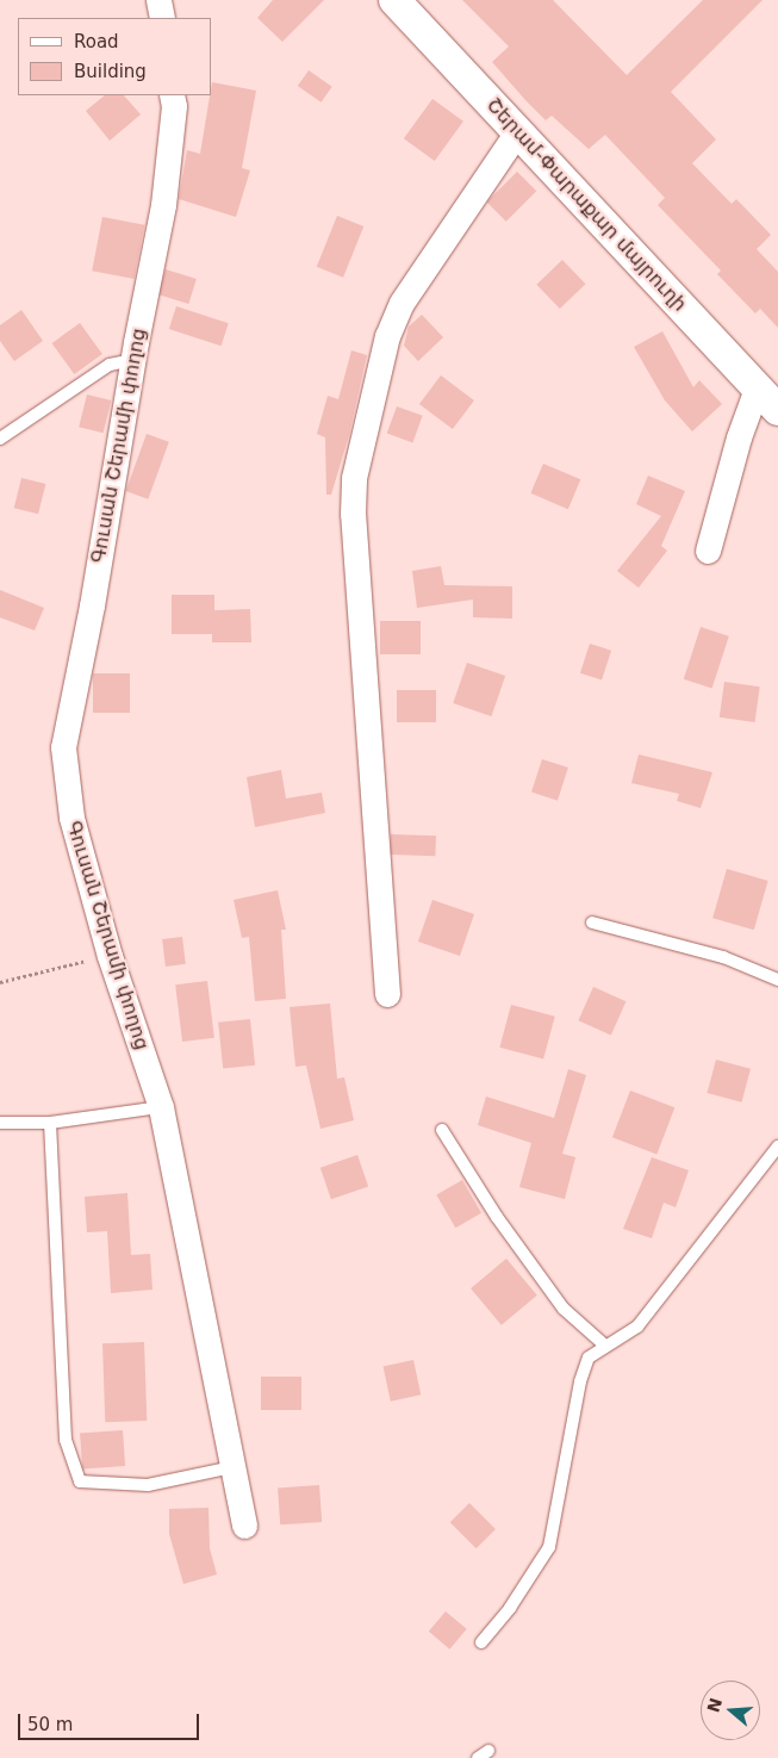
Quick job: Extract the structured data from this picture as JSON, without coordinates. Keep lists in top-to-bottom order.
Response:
{
  "streets": {
    "street": ["Շերամ-Փարաքար մայրուղի", "Գուսան Շերամի փողոց"]
  },
  "legend": ["Road", "Building"],
  "scale_bar": "50 m",
  "north": "left"
}
